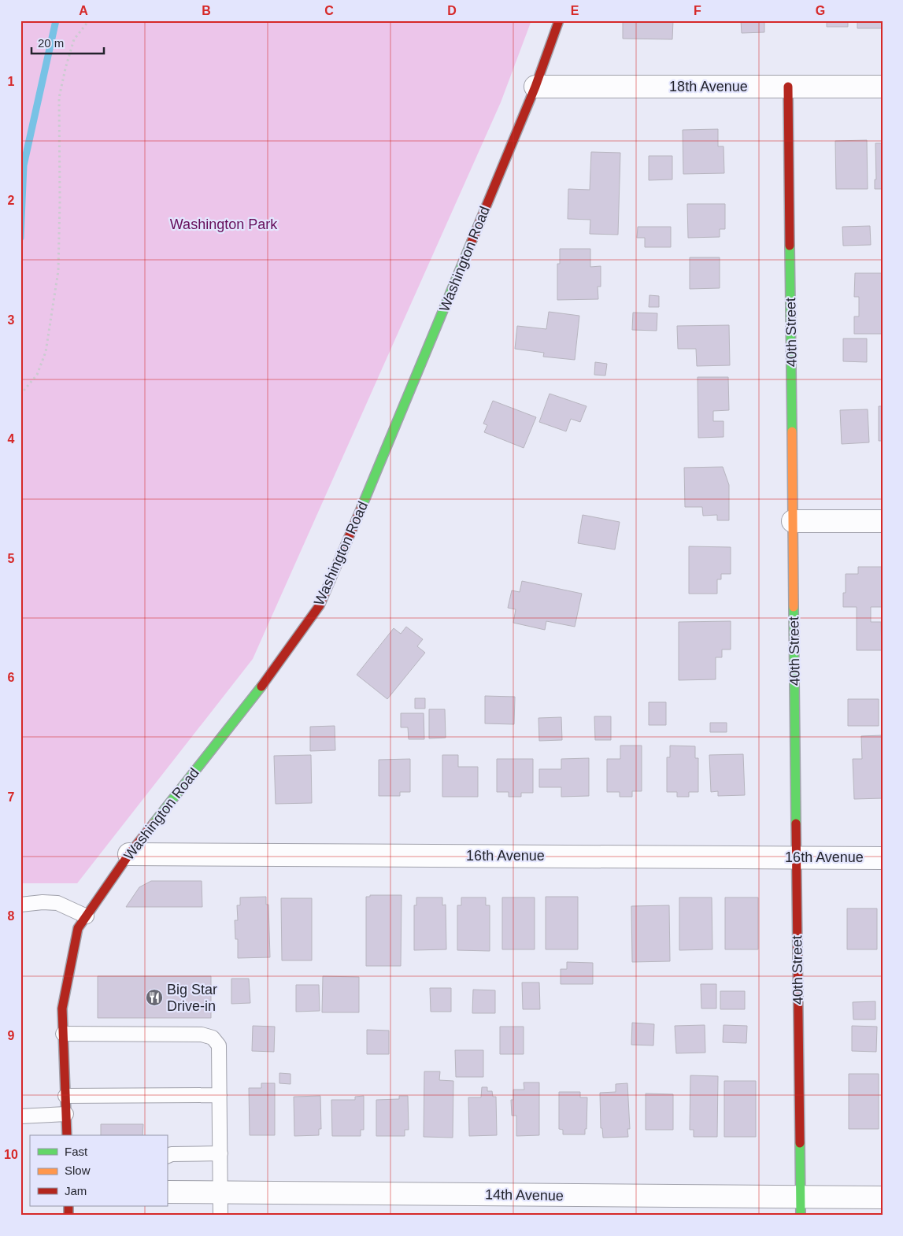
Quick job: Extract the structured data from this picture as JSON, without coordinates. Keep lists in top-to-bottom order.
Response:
{
  "streets": {
    "main road": ["Washington Road", "40th Street"],
    "street": ["18th Avenue", "16th Avenue", "14th Avenue"]
  },
  "crossings": [
    ["18th Avenue", "Washington Road"],
    ["18th Avenue", "40th Street"],
    ["Washington Road", "16th Avenue"],
    ["40th Street", "16th Avenue"],
    ["40th Street", "14th Avenue"]
  ],
  "parks": ["Washington Park"],
  "places": {
    "restaurant": ["Big Star Drive-in"]
  },
  "legend": ["Fast", "Slow", "Jam"],
  "scale_bar": "20 m",
  "grid": {
    "columns": [
      "A",
      "B",
      "C",
      "D",
      "E",
      "F",
      "G"
    ],
    "rows": [
      "1",
      "2",
      "3",
      "4",
      "5",
      "6",
      "7",
      "8",
      "9",
      "10"
    ]
  }
}
